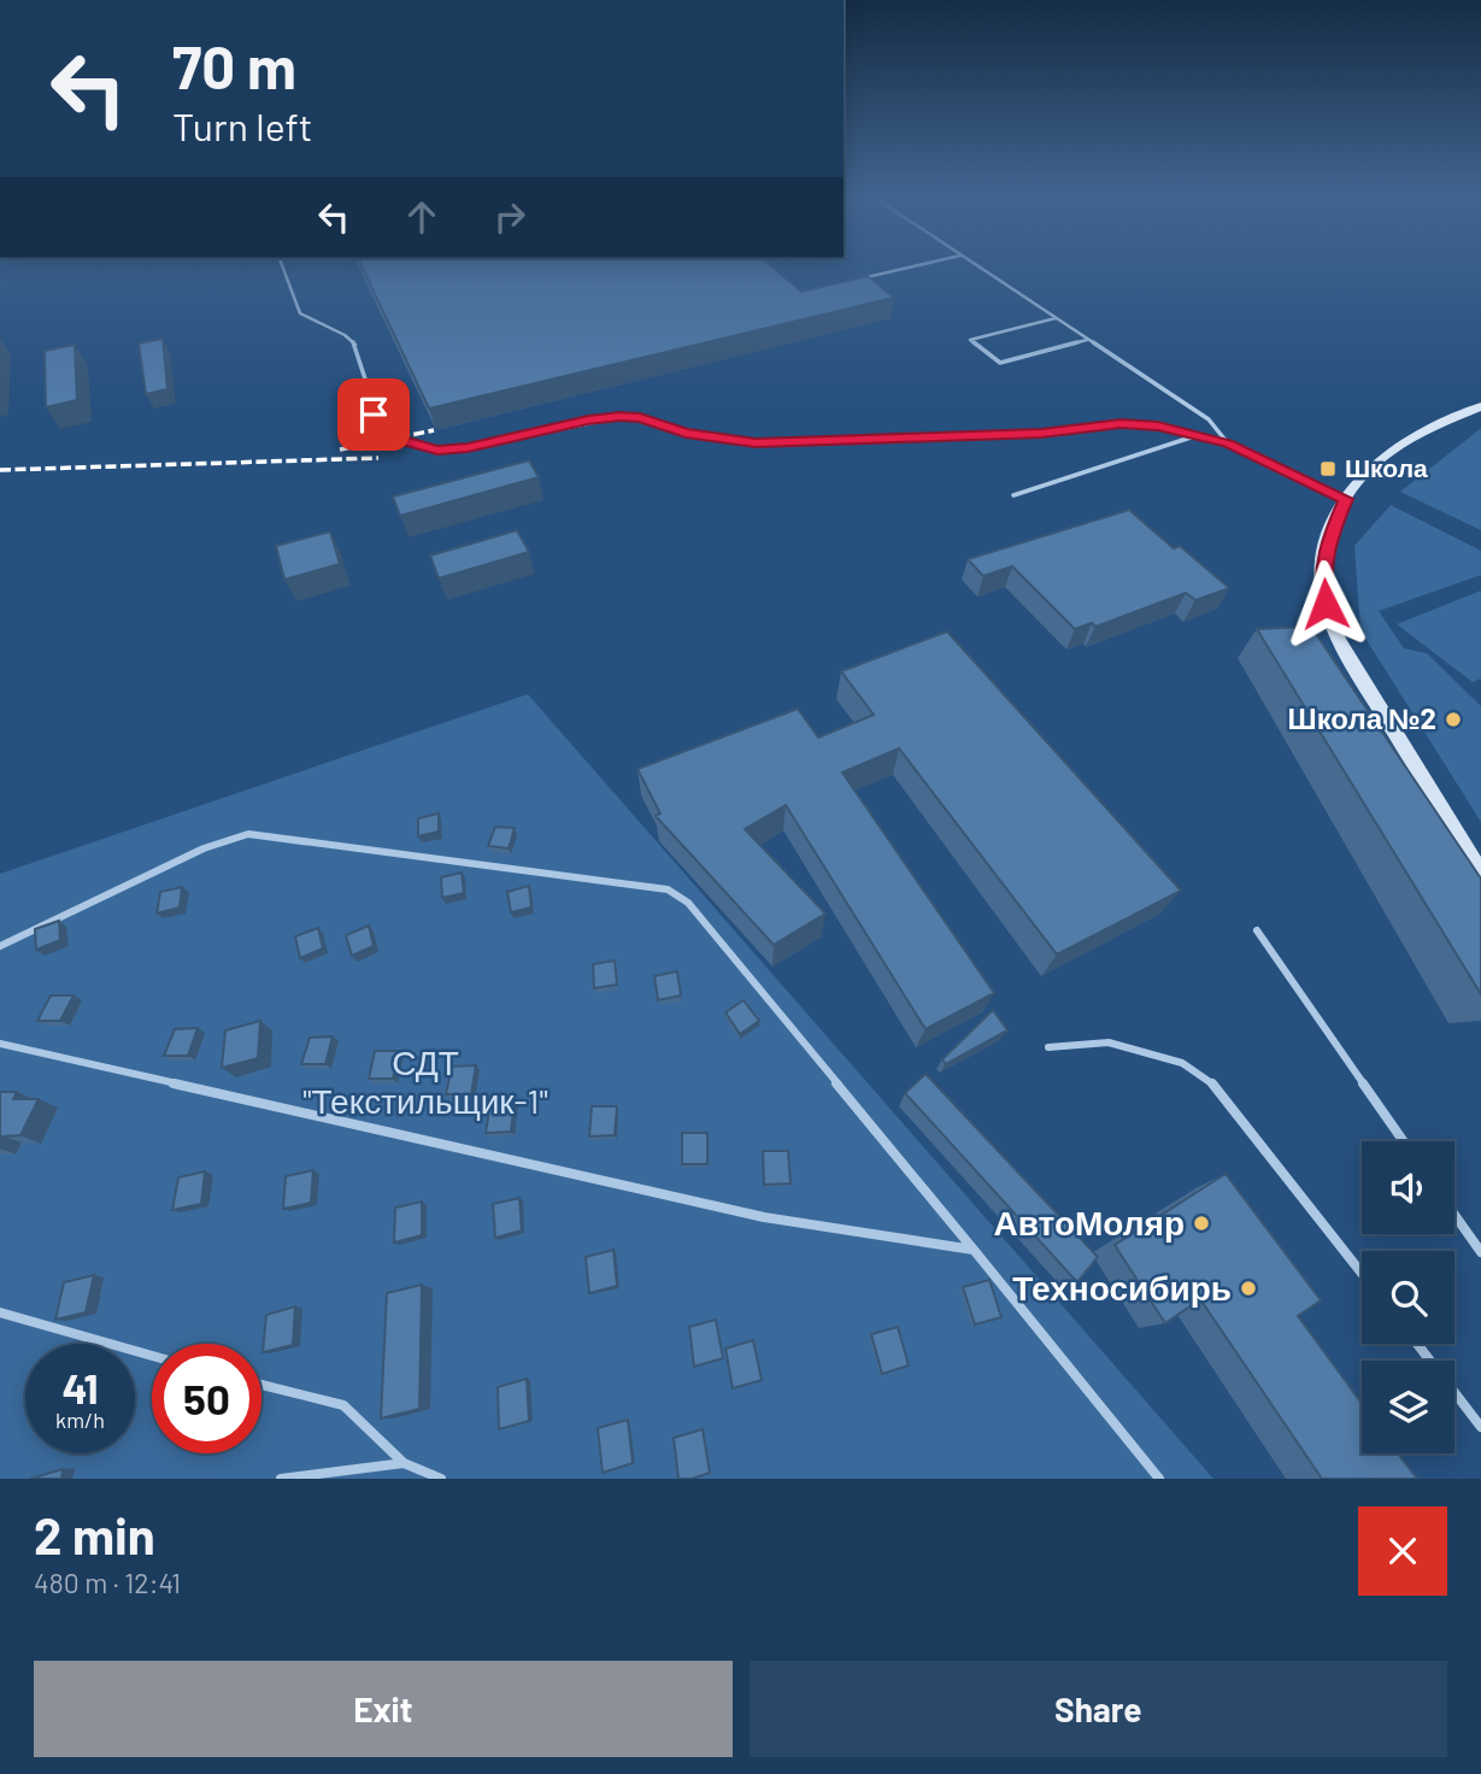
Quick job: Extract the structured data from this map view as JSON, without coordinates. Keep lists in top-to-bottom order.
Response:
{
  "parks": ["СДТ \"Текстильщик-1\""],
  "places": {
    "transit": ["Школа"],
    "other": ["Школа №2", "АвтоМоляр", "Техносибирь"]
  },
  "page": {
    "turn": ["70 m", "Turn left"],
    "speed": "41 km/h",
    "limit": "50",
    "heading": ["2 min", "480 m · 12:41"],
    "buttons": ["Exit", "Share"]
  }
}
